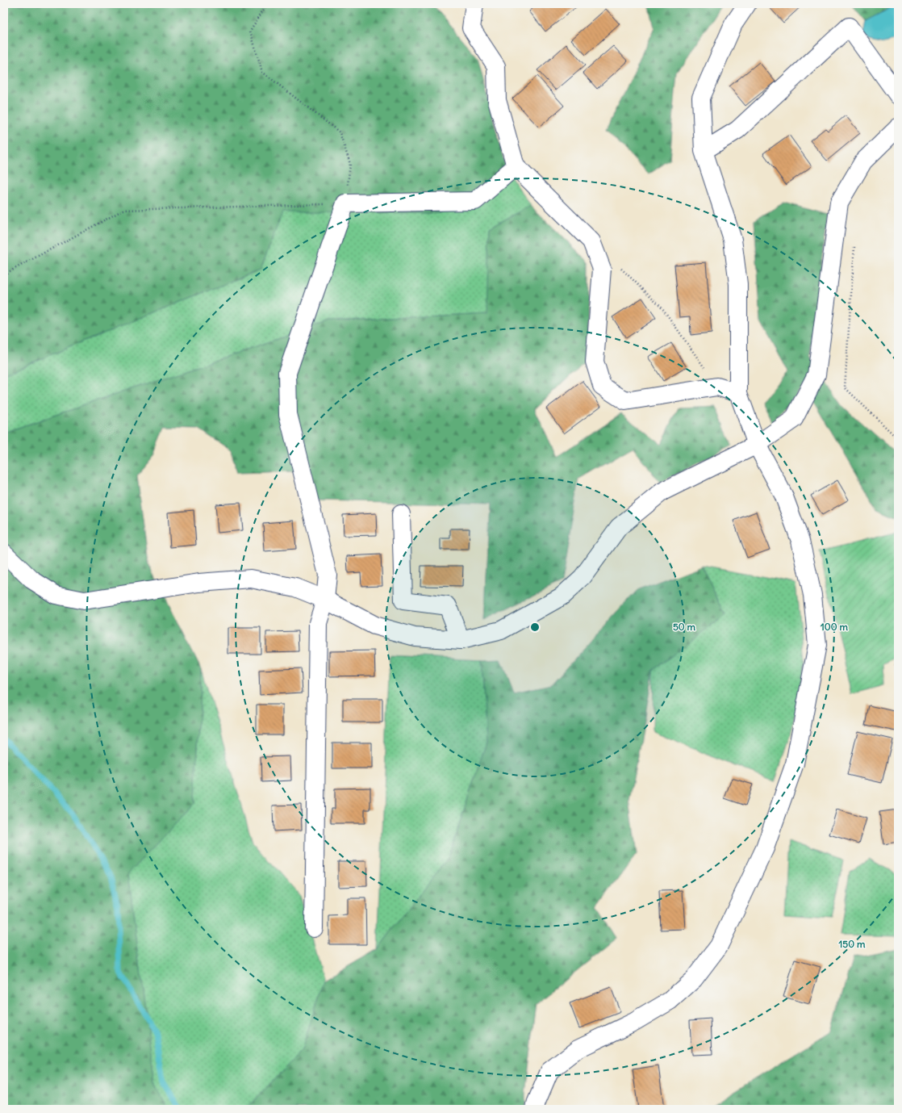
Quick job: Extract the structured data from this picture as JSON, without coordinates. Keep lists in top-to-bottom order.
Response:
{
  "rings": ["50 m", "100 m", "150 m"]
}
